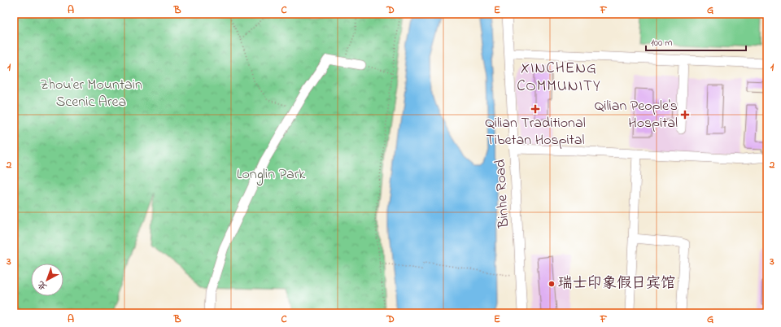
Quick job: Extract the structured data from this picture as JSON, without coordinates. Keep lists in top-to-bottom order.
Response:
{
  "streets": {
    "street": ["Binhe Road"]
  },
  "districts": ["XINCHENG COMMUNITY"],
  "parks": ["Zhou'er Mountain Scenic Area", "Longlin Park"],
  "places": {
    "health": ["Qilian Traditional Tibetan Hospital", "Qilian People's Hospital"],
    "other": ["瑞士印象假日宾馆"]
  },
  "scale_bar": "100 m",
  "north": "bottom left",
  "grid": {
    "columns": [
      "A",
      "B",
      "C",
      "D",
      "E",
      "F",
      "G"
    ],
    "rows": ["1", "2", "3"]
  }
}
